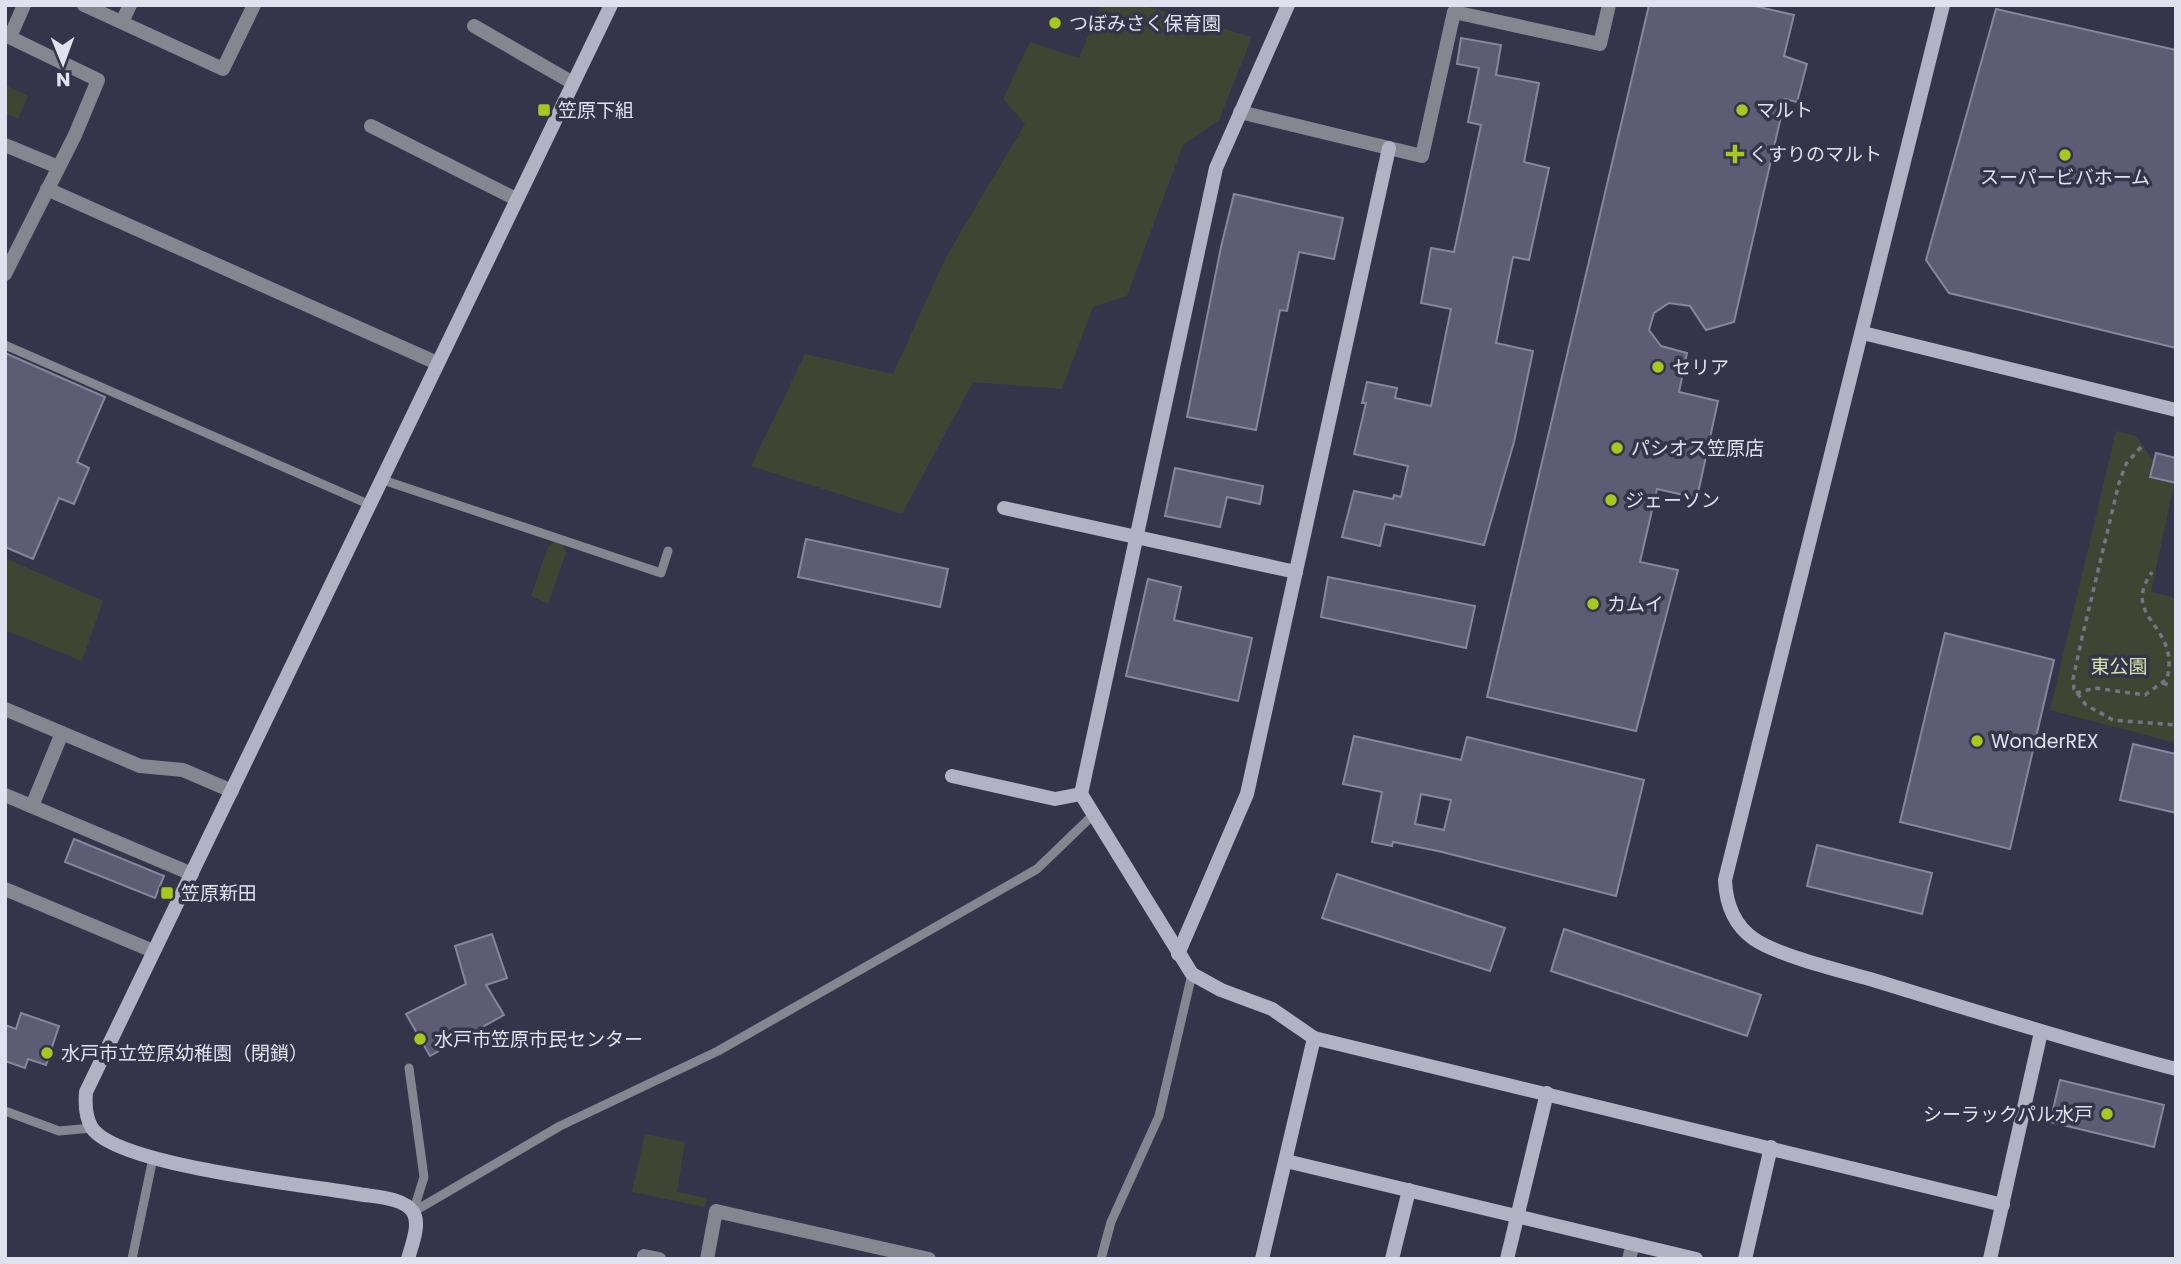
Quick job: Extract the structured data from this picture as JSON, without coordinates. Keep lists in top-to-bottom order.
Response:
{
  "parks": ["東公園"],
  "places": {
    "other": [
      "つぼみさく保育園",
      "マルト",
      "スーパービバホーム",
      "セリア",
      "パシオス笠原店",
      "ジェーソン",
      "カムイ",
      "WonderREX",
      "水戸市笠原市民センター",
      "水戸市立笠原幼稚園（閉鎖）",
      "シーラックパル水戸"
    ],
    "transit": ["笠原下組", "笠原新田"],
    "health": ["くすりのマルト"]
  },
  "north": "bottom"
}
